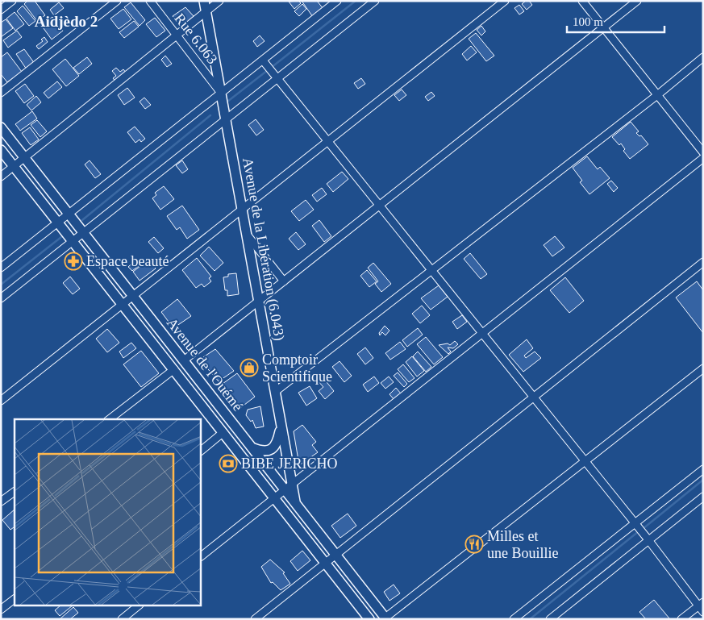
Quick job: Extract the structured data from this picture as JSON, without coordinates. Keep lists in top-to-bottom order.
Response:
{
  "streets": {
    "main road": ["Avenue de la Libération (6.043)", "Avenue de l'Ouémé"],
    "street": ["Rue 6.063"]
  },
  "crossings": [
    ["Rue 6.063", "Avenue de la Libération (6.043)"],
    ["Avenue de la Libération (6.043)", "Avenue de l'Ouémé"]
  ],
  "districts": ["Aidjèdo 2"],
  "places": {
    "pharmacy": ["Espace beauté"],
    "shop": ["Comptoir Scientifique"],
    "bank": ["BIBE JERICHO"],
    "restaurant": ["Milles et une Bouillie"]
  },
  "scale_bar": "100 m"
}
